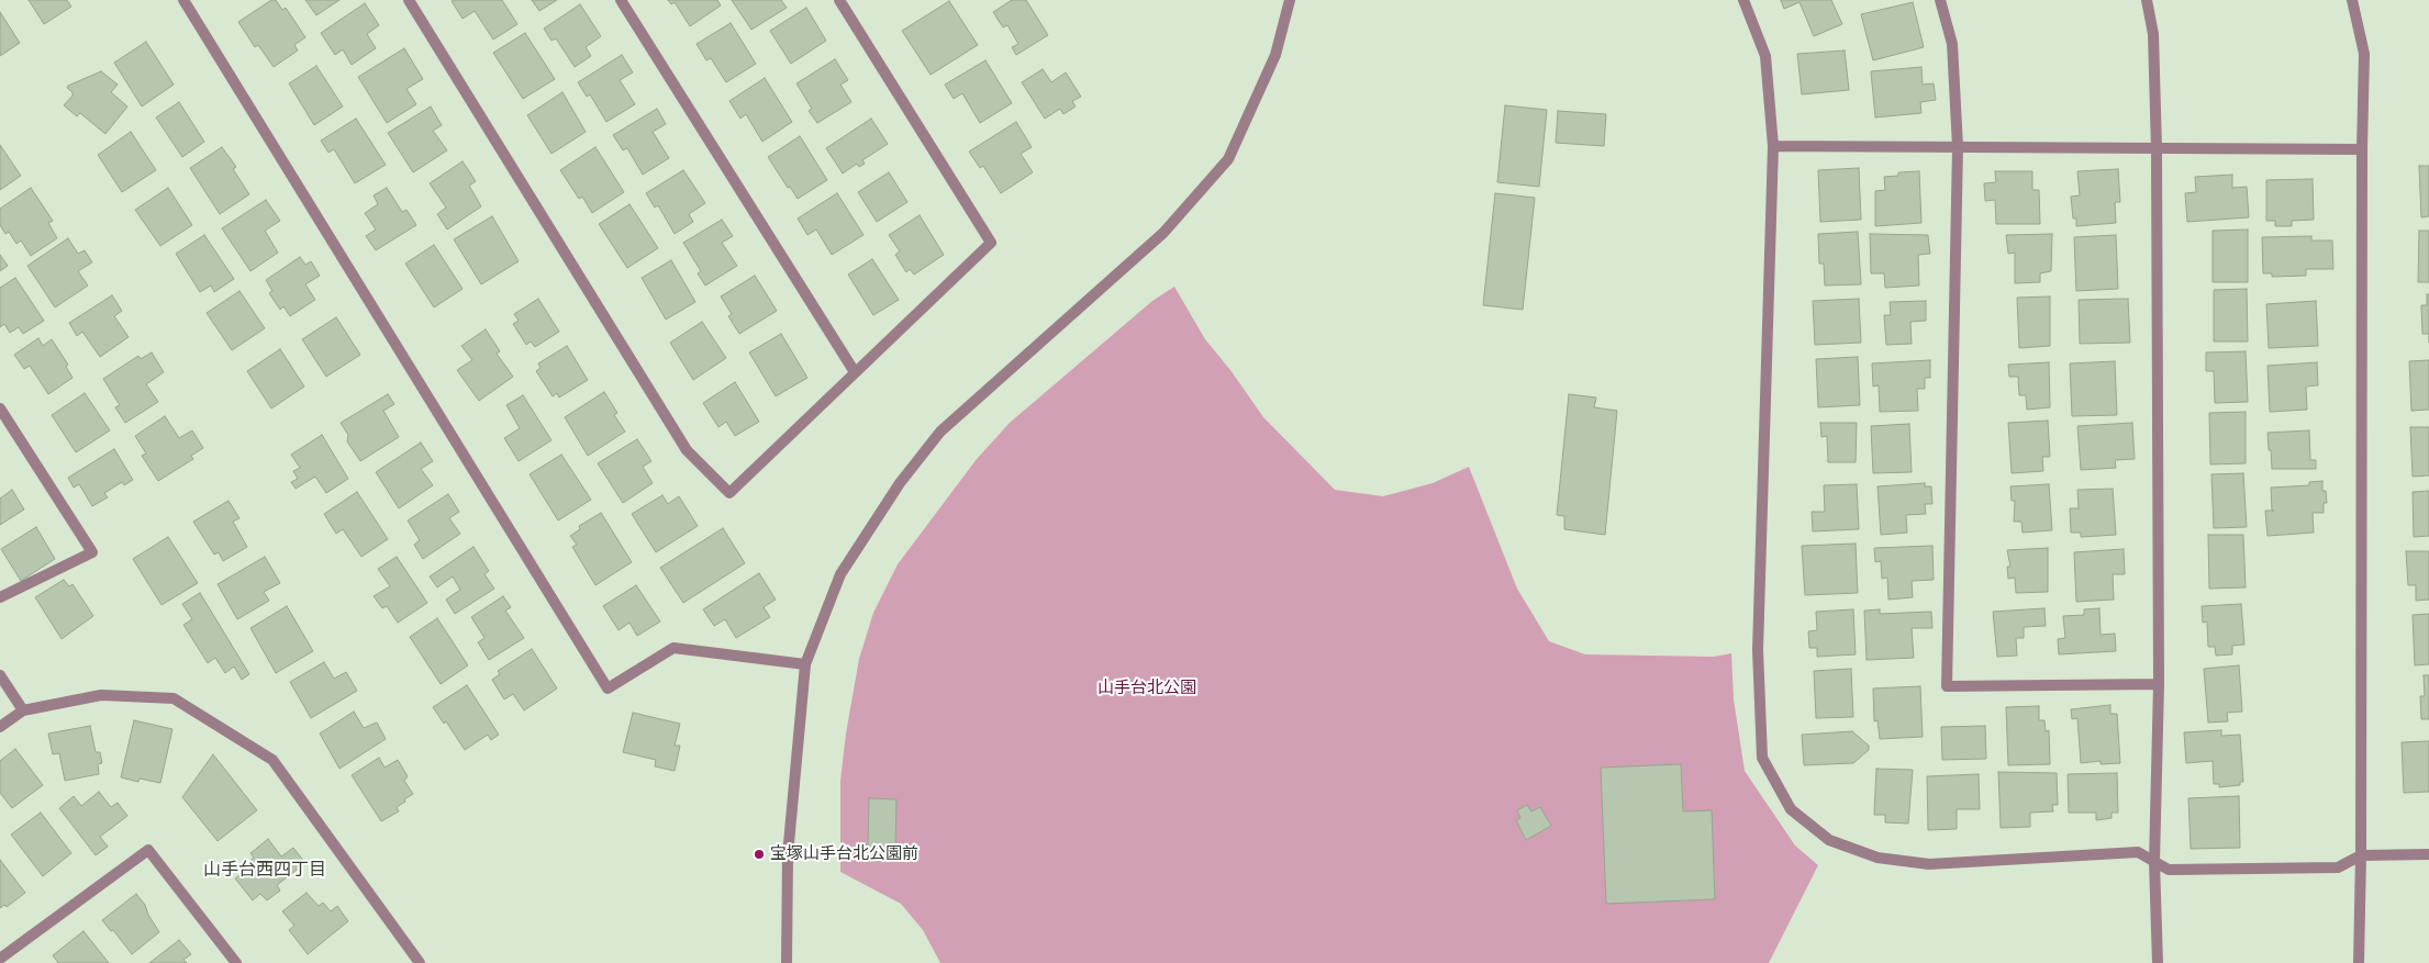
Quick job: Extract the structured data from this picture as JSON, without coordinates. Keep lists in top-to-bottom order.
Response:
{
  "districts": ["山手台西四丁目"],
  "parks": ["山手台北公園"],
  "places": ["宝塚山手台北公園前"]
}
